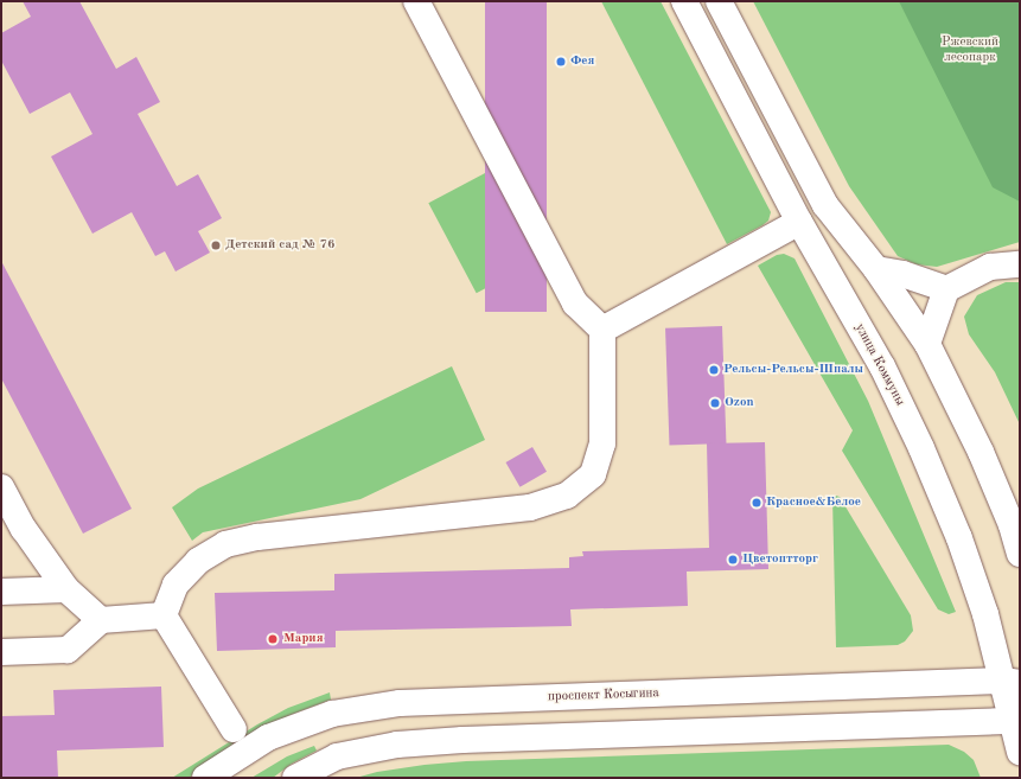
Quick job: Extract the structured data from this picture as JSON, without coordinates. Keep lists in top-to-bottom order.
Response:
{
  "streets": {
    "main road": ["улица Коммуны", "проспект Косыгина"]
  },
  "crossings": [
    ["улица Коммуны", "проспект Косыгина"]
  ],
  "parks": ["Ржевский лесопарк"],
  "places": [
    "Фея",
    "Детский сад № 76",
    "Рельсы-Рельсы-Шпалы",
    "Ozon",
    "Красное&Белое",
    "Цветоптторг",
    "Мария"
  ]
}
